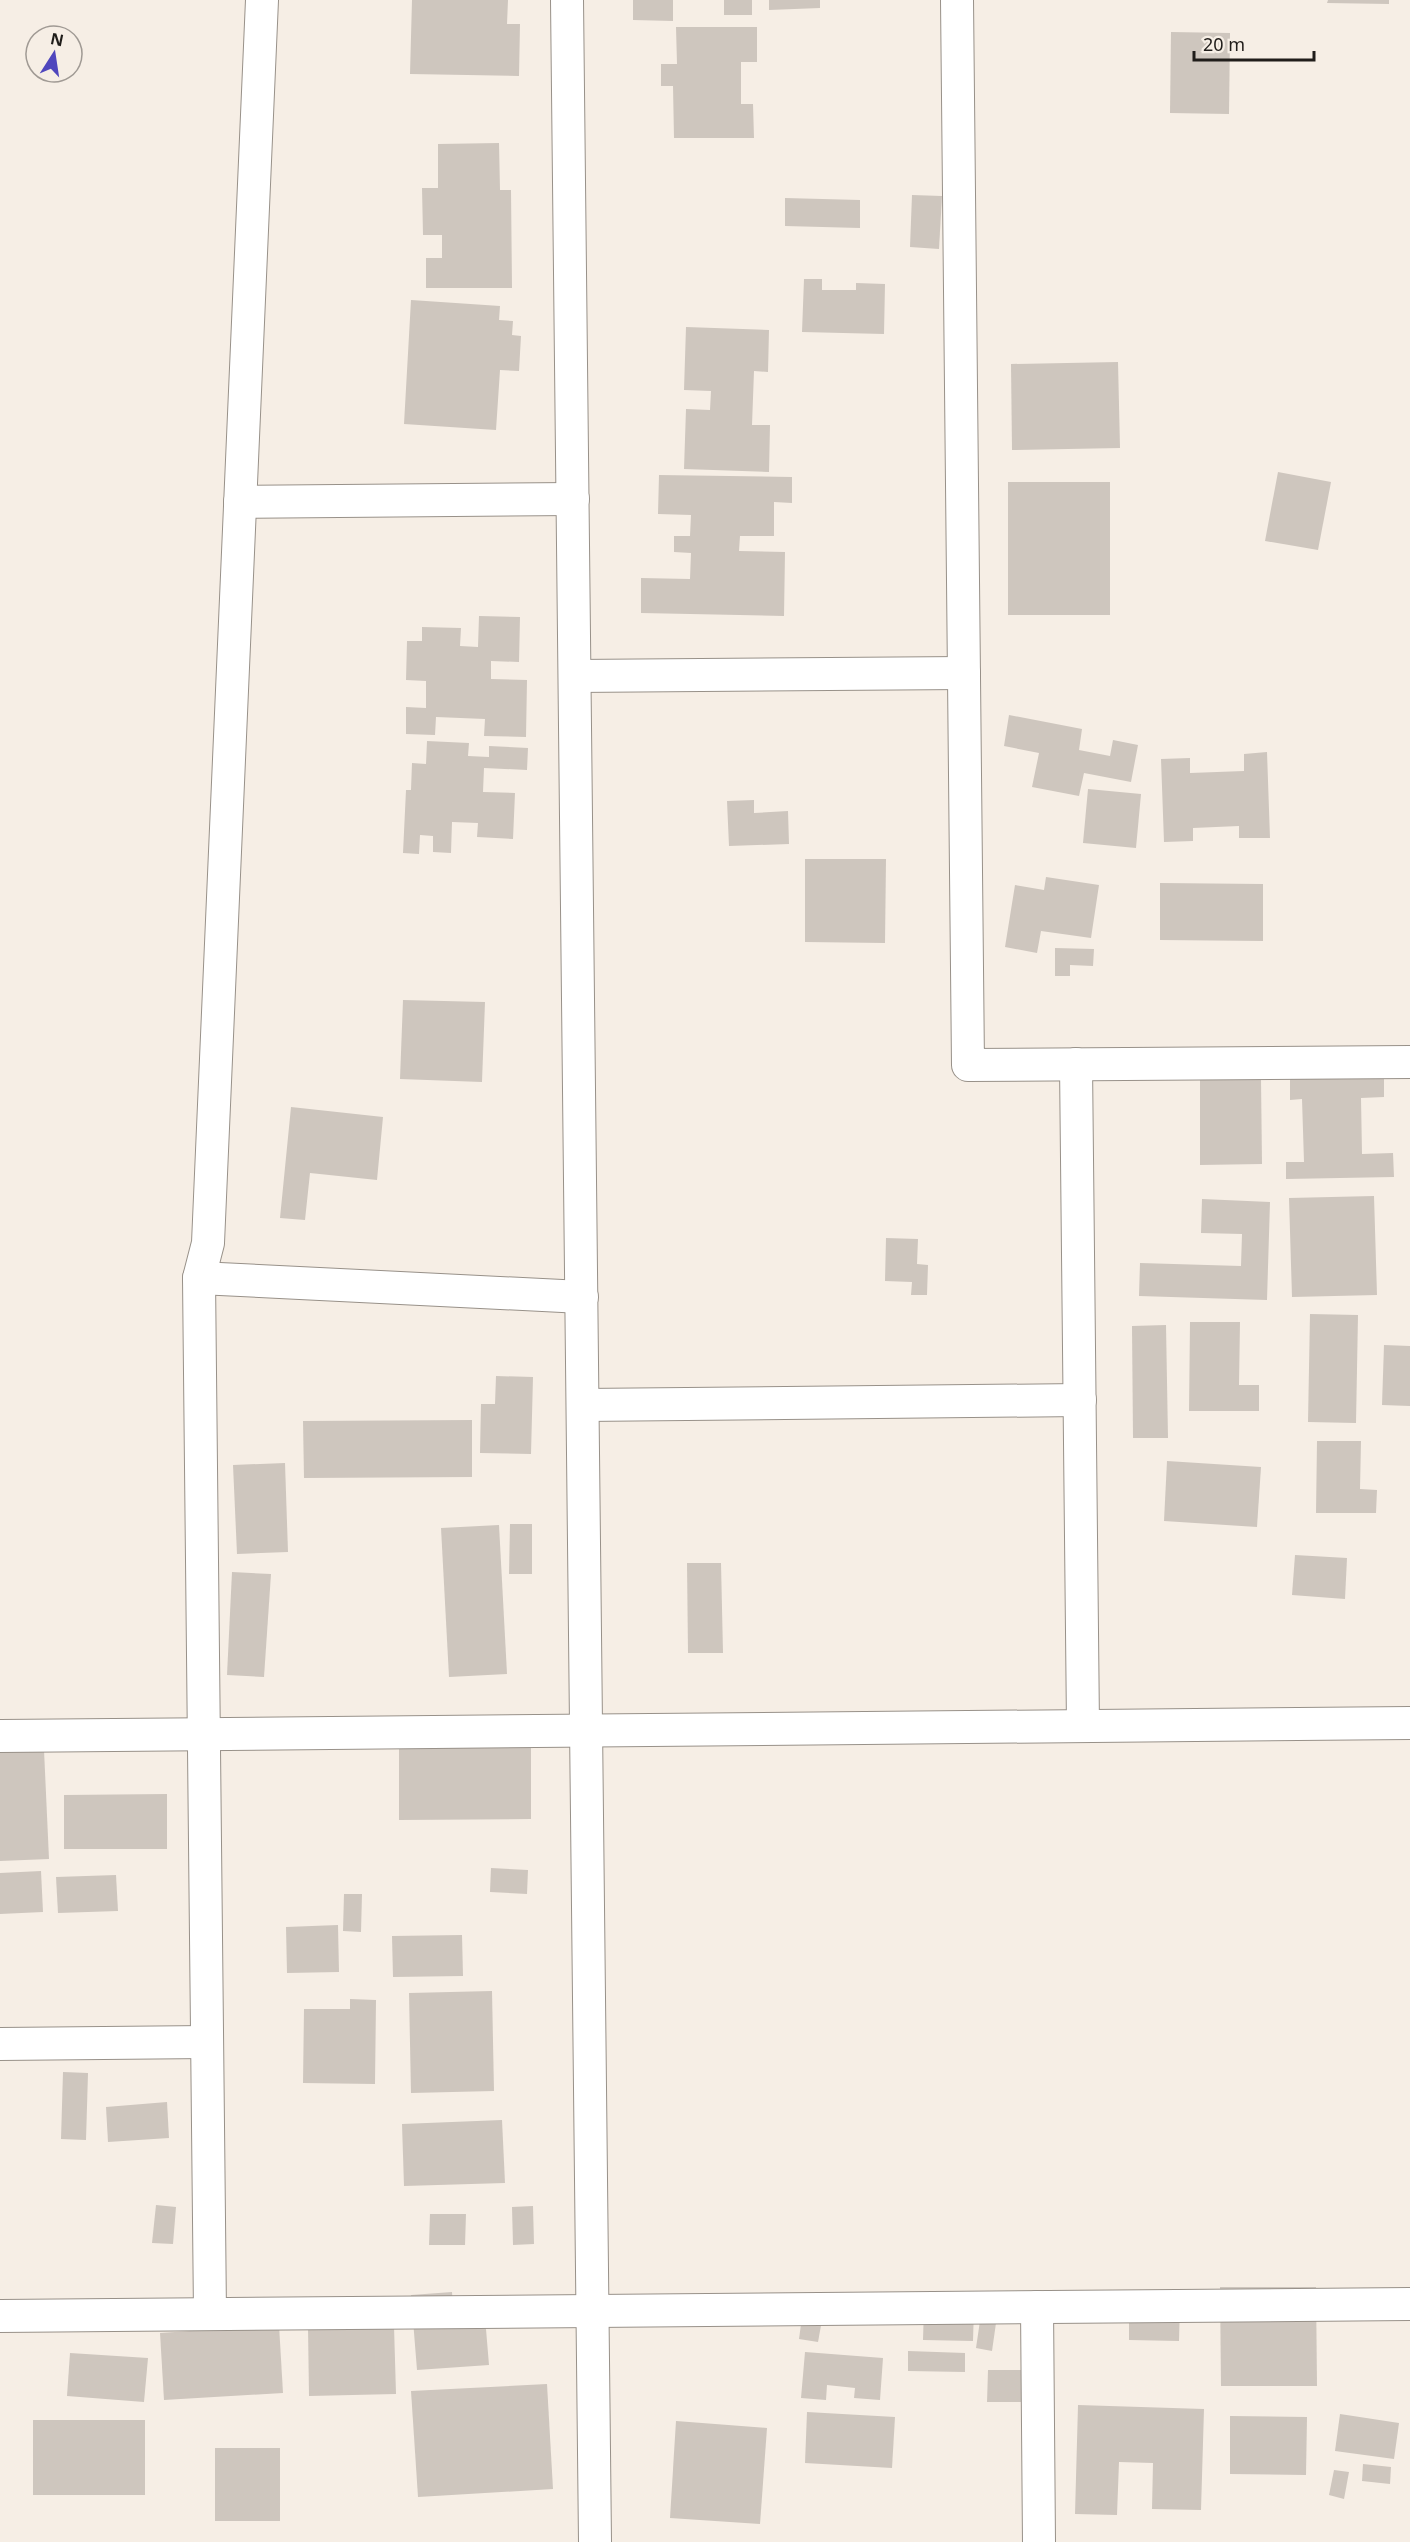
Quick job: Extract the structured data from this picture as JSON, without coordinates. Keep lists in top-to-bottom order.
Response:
{
  "scale_bar": "20 m",
  "north": "top"
}
